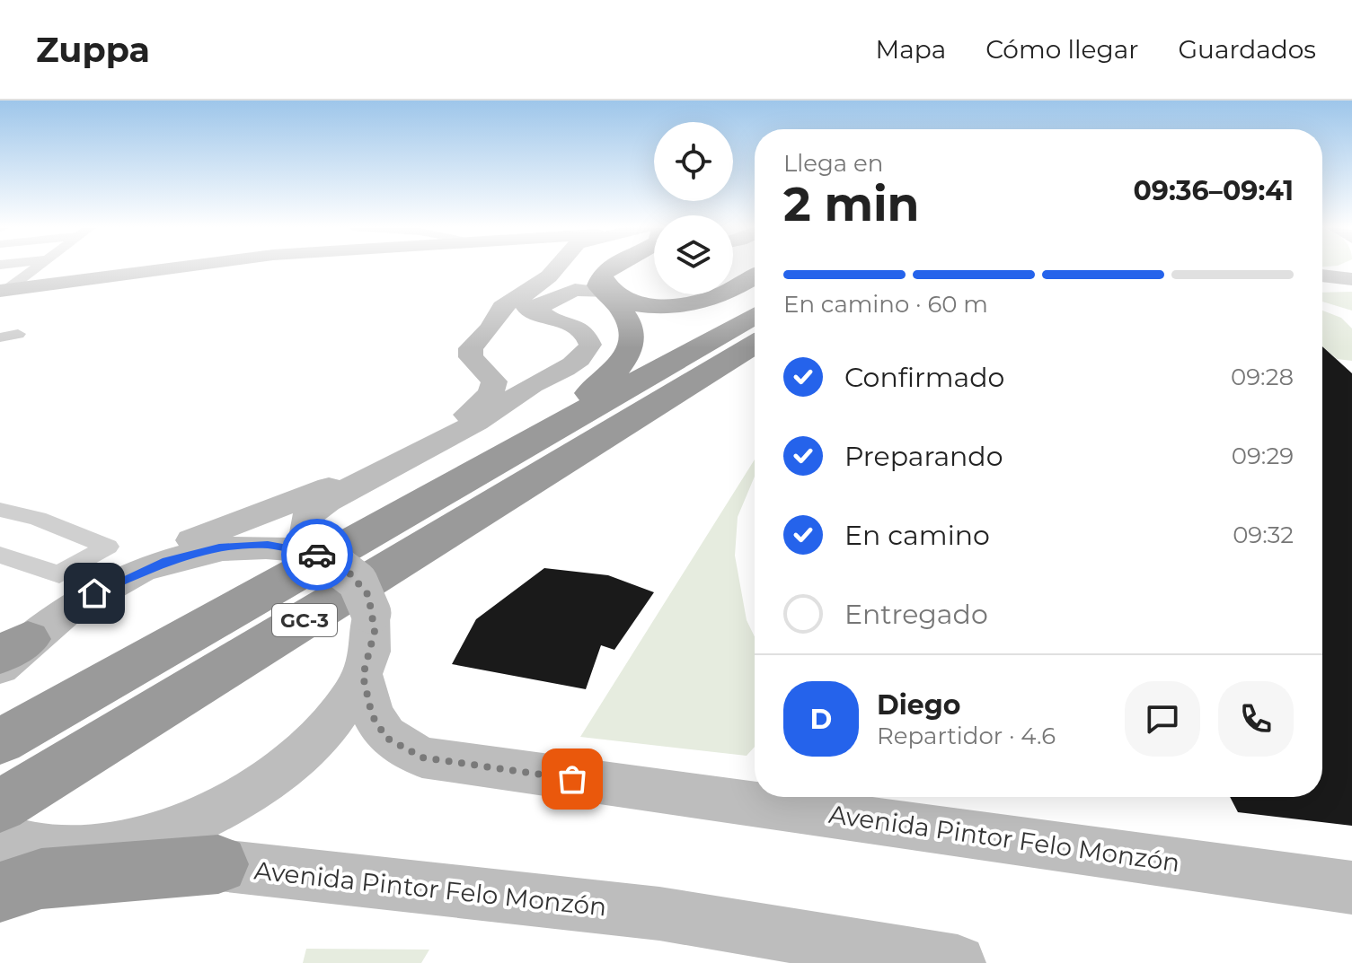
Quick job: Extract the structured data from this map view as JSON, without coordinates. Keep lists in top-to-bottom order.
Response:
{
  "streets": {
    "highway": ["GC-3"],
    "street": ["Avenida Pintor Felo Monzón"]
  },
  "page": {
    "header": "Zuppa",
    "nav": ["Mapa", "Cómo llegar", "Guardados"],
    "heading": ["2 min", "Llega en", "09:36–09:41"],
    "panel": ["Diego", "Repartidor · 4.6"],
    "bar": "En camino · 60 m",
    "list": [
      ["Confirmado", "09:28"],
      ["Preparando", "09:29"],
      ["En camino", "09:32"],
      "Entregado"
    ],
    "round": "D"
  }
}
